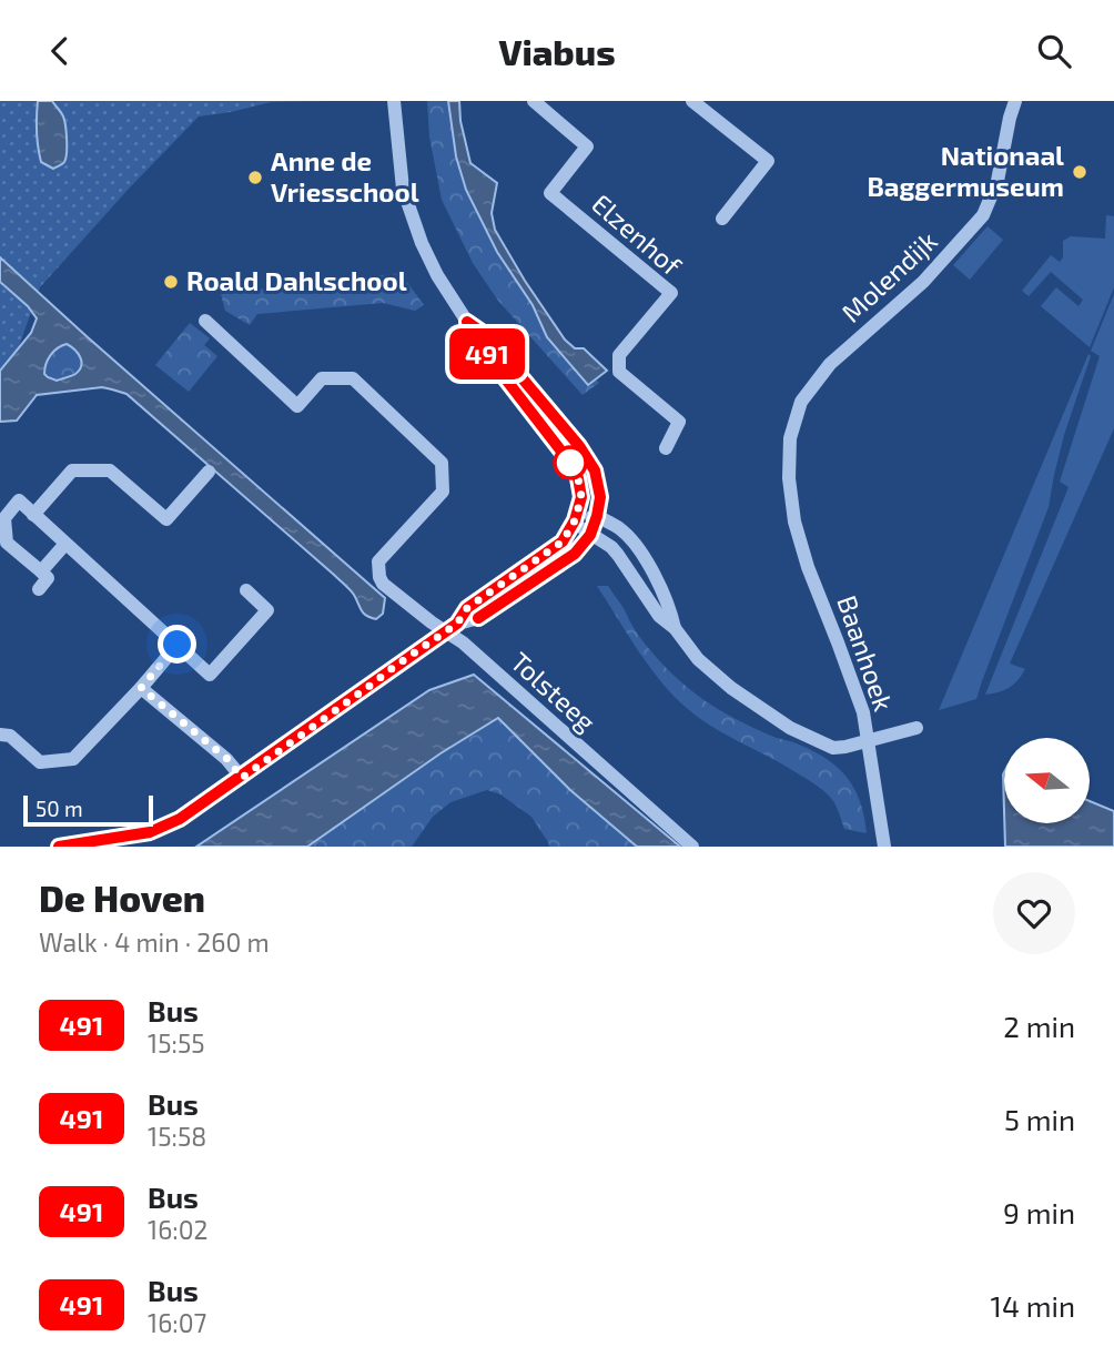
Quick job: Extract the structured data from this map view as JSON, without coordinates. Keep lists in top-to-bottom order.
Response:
{
  "streets": {
    "street": [
      "Elzenhof",
      "Molendijk",
      "Baanhoek",
      "Tolsteeg"
    ]
  },
  "crossings": [
    ["Molendijk", "Baanhoek"]
  ],
  "places": ["Nationaal Baggermuseum", "Anne de Vriesschool", "Roald Dahlschool"],
  "lines": ["bus line 491"],
  "scale_bar": "50 m",
  "north": "left",
  "page": {
    "header": "Viabus",
    "on_map": "491",
    "scale": "50 m",
    "heading": ["De Hoven", "Walk · 4 min · 260 m"],
    "list": [
      {
        "mark": "491",
        "name": "Bus",
        "note": "15:55",
        "value": "2 min"
      },
      {
        "mark": "491",
        "name": "Bus",
        "note": "15:58",
        "value": "5 min"
      },
      {
        "mark": "491",
        "name": "Bus",
        "note": "16:02",
        "value": "9 min"
      },
      {
        "mark": "491",
        "name": "Bus",
        "note": "16:07",
        "value": "14 min"
      }
    ]
  }
}
